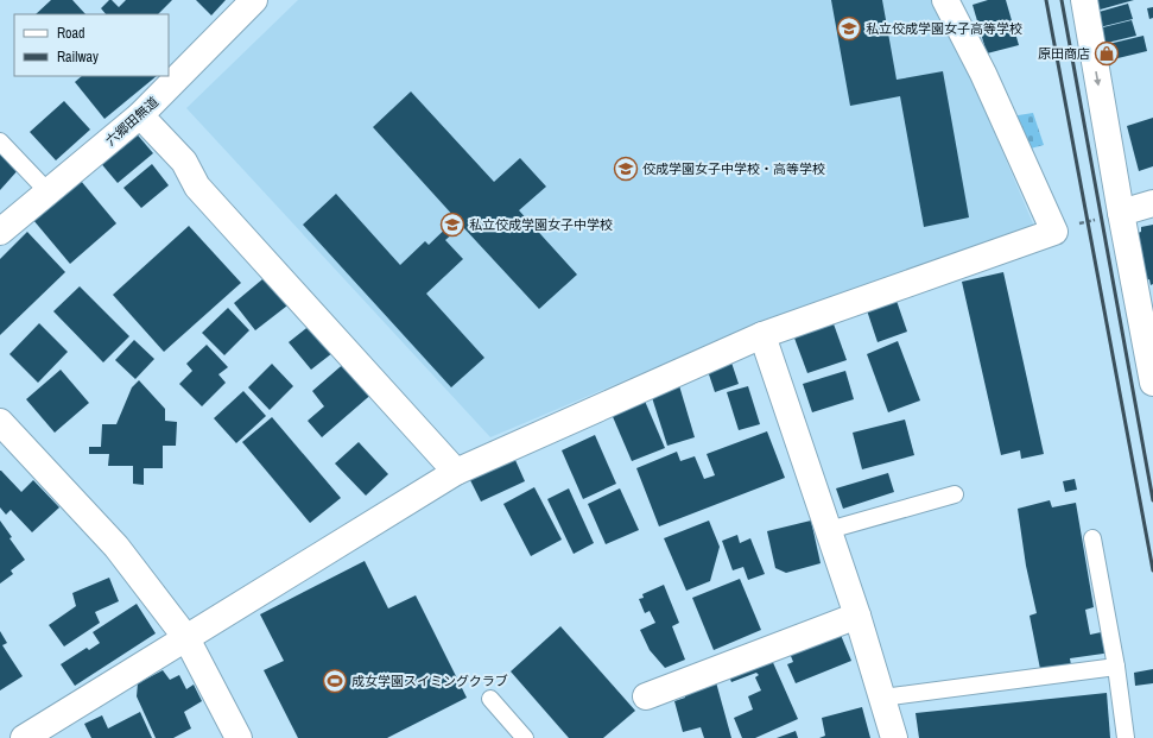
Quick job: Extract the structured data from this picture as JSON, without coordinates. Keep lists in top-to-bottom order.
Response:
{
  "streets": {
    "street": ["六郷田無道"]
  },
  "places": {
    "school or university": ["私立佼成学園女子高等学校", "佼成学園女子中学校・高等学校", "私立佼成学園女子中学校"],
    "shop": ["原田商店"],
    "sports": ["成女学園スイミングクラブ"]
  },
  "legend": ["Road", "Railway"]
}
